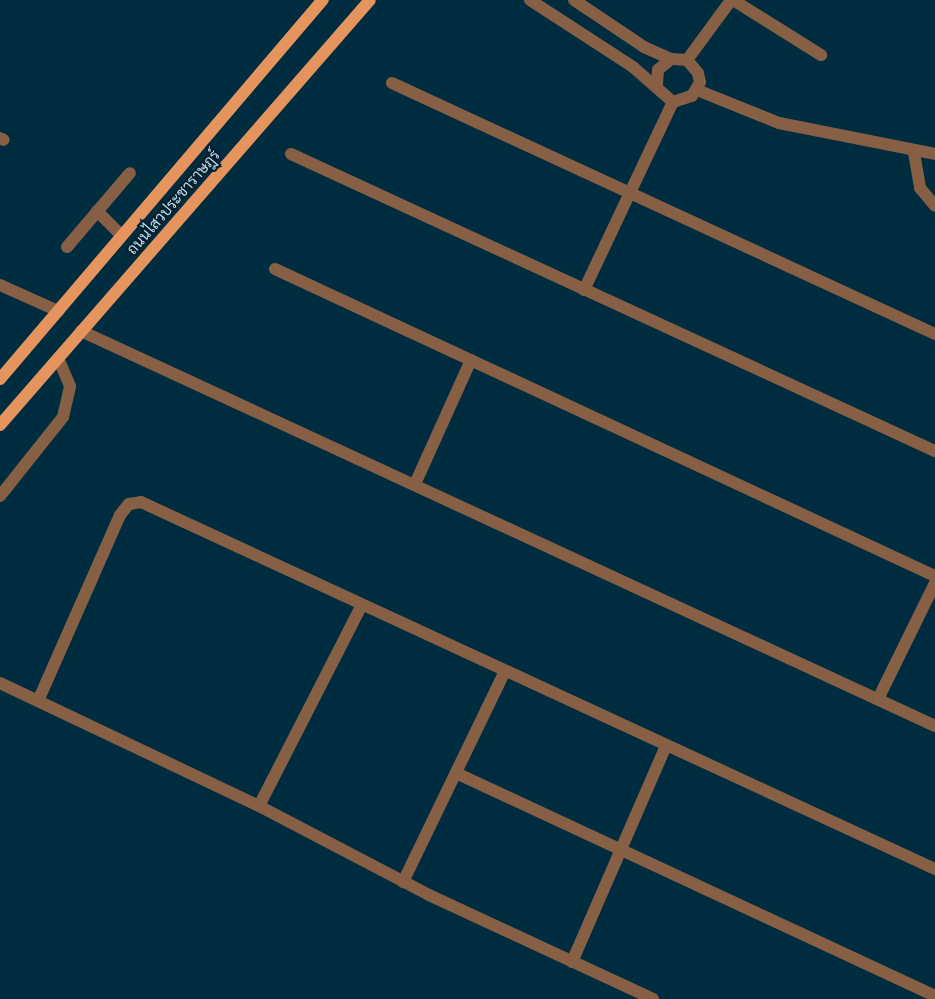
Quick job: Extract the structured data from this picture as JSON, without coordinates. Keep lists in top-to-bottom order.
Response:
{
  "streets": {
    "main road": ["ถนนไสวประชาราษฎร์"]
  }
}
